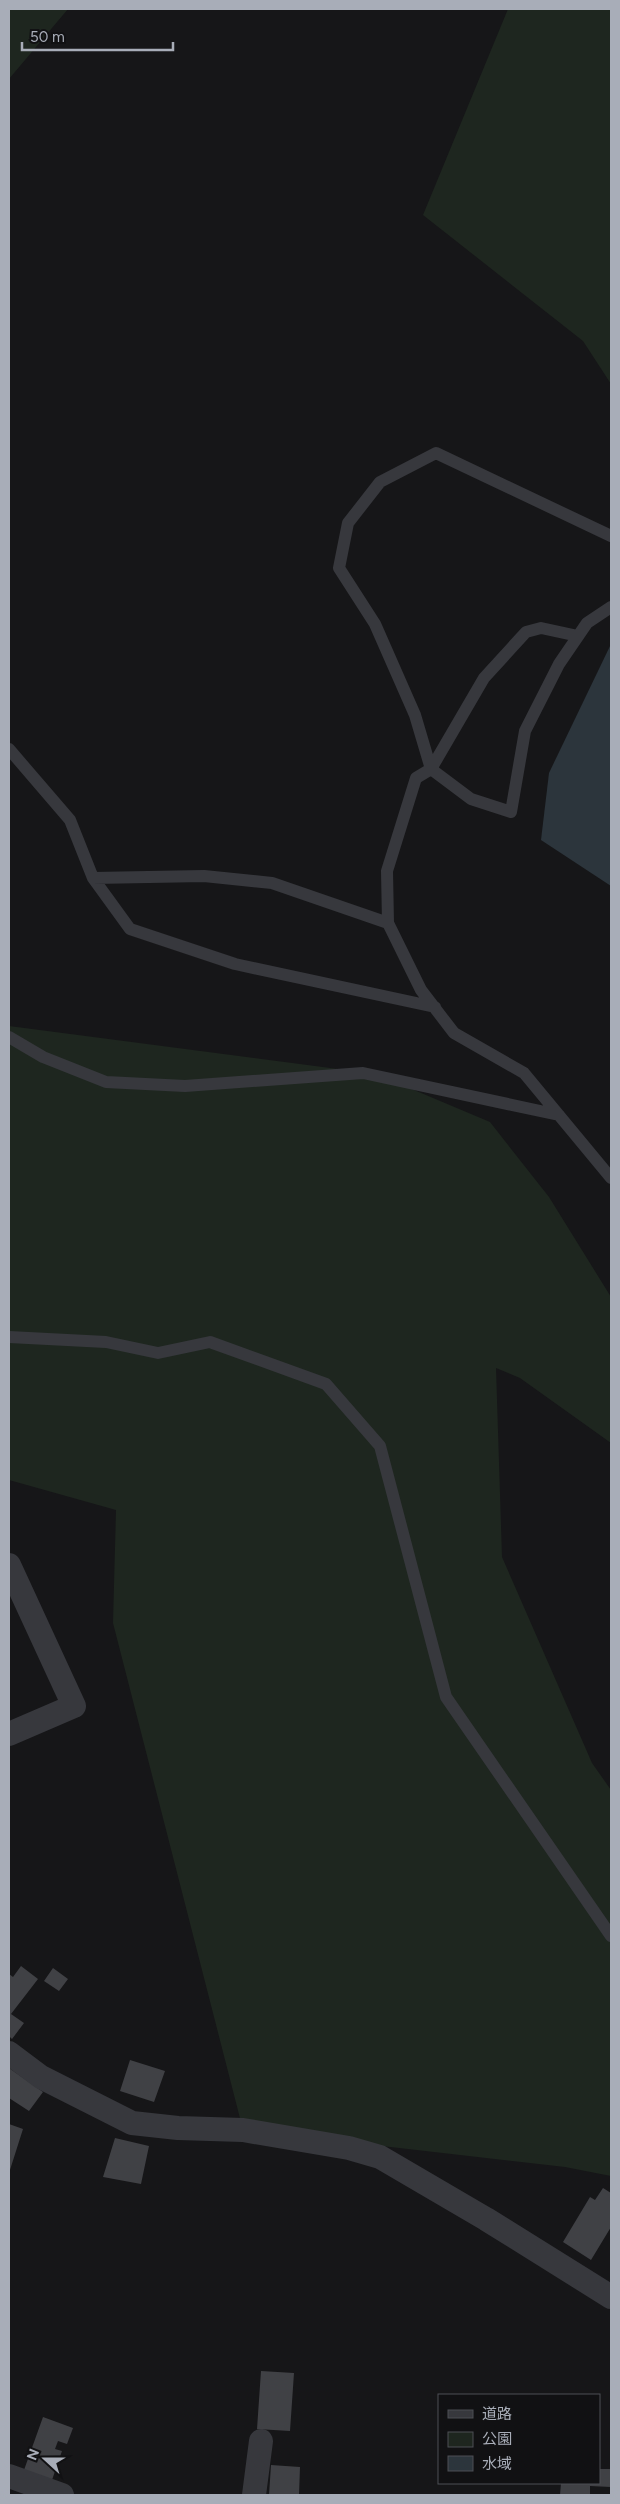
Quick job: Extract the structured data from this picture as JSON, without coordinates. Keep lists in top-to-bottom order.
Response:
{
  "legend": ["道路", "公園", "水域"],
  "scale_bar": "50 m",
  "north": "left"
}
